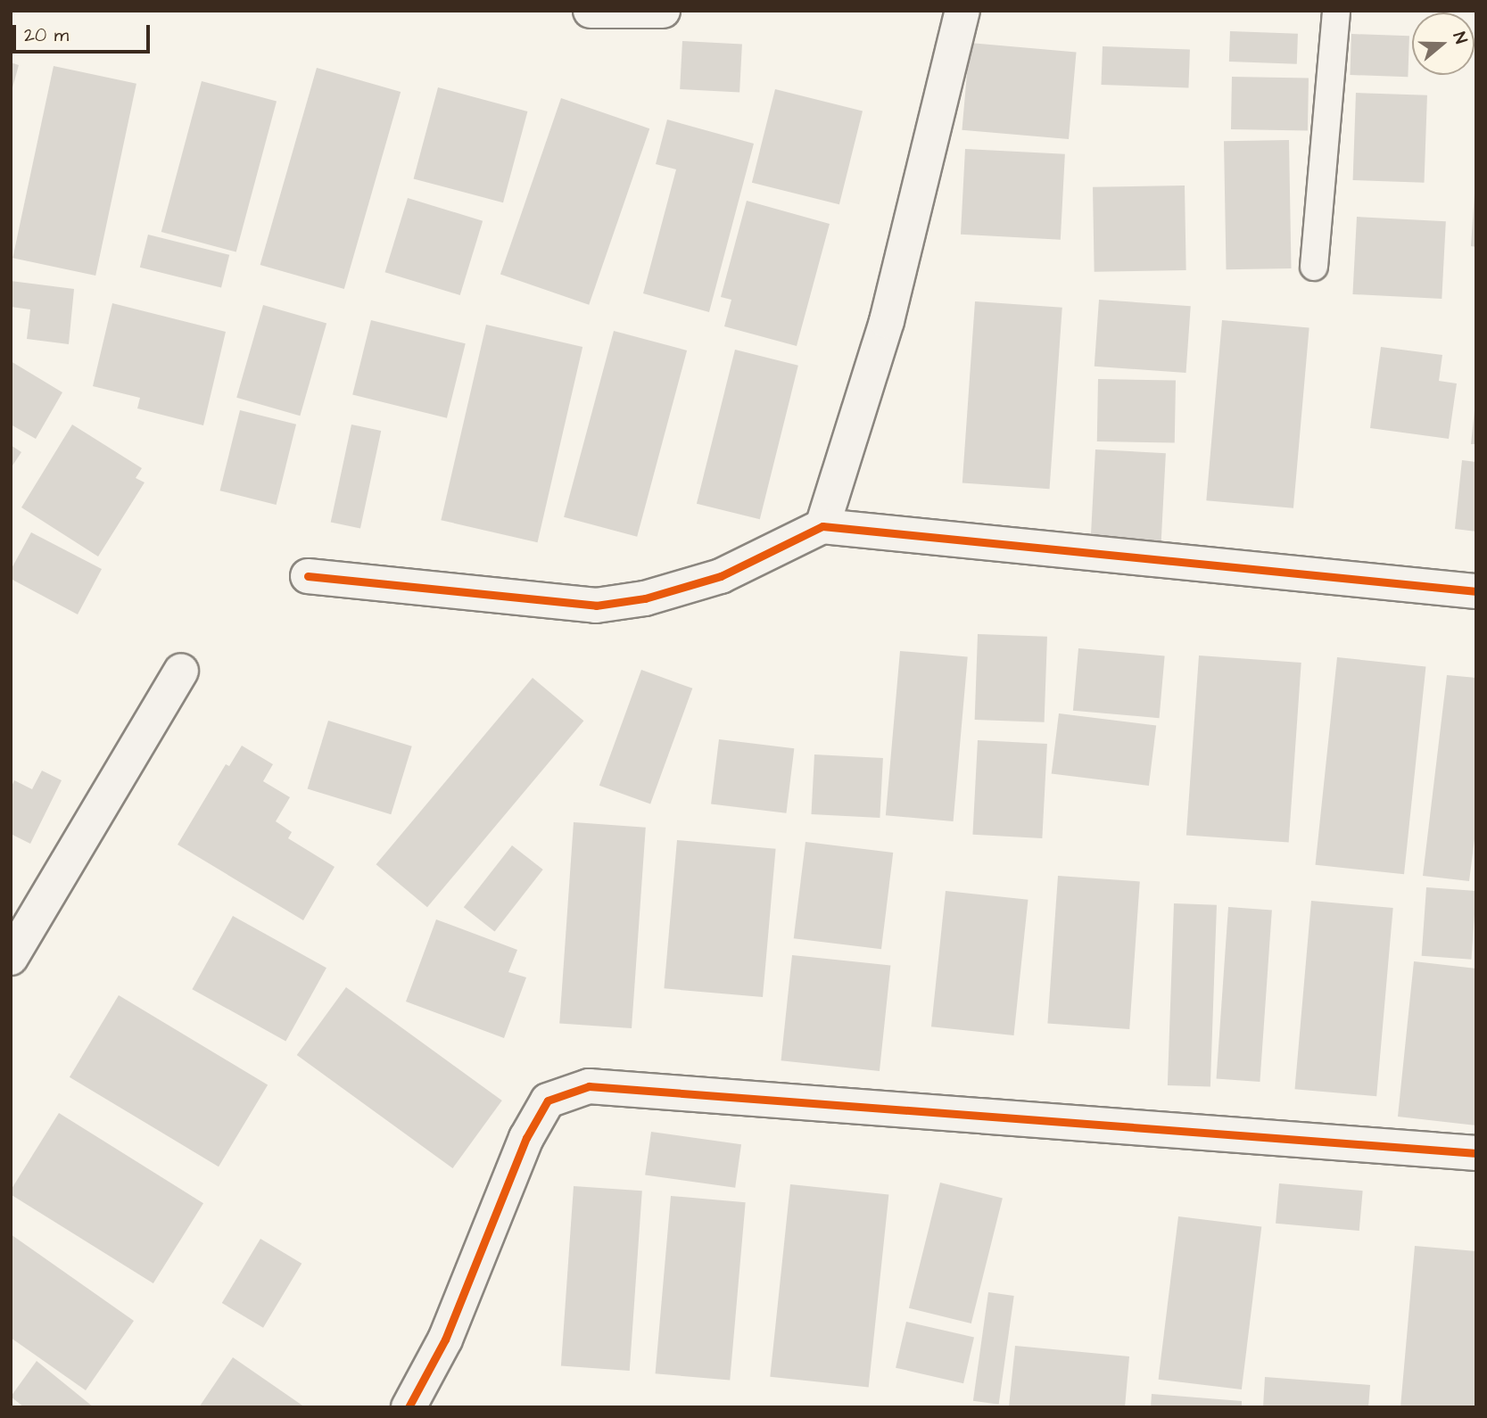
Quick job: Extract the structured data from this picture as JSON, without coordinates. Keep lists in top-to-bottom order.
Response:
{
  "scale_bar": "20 m",
  "north": "right"
}
